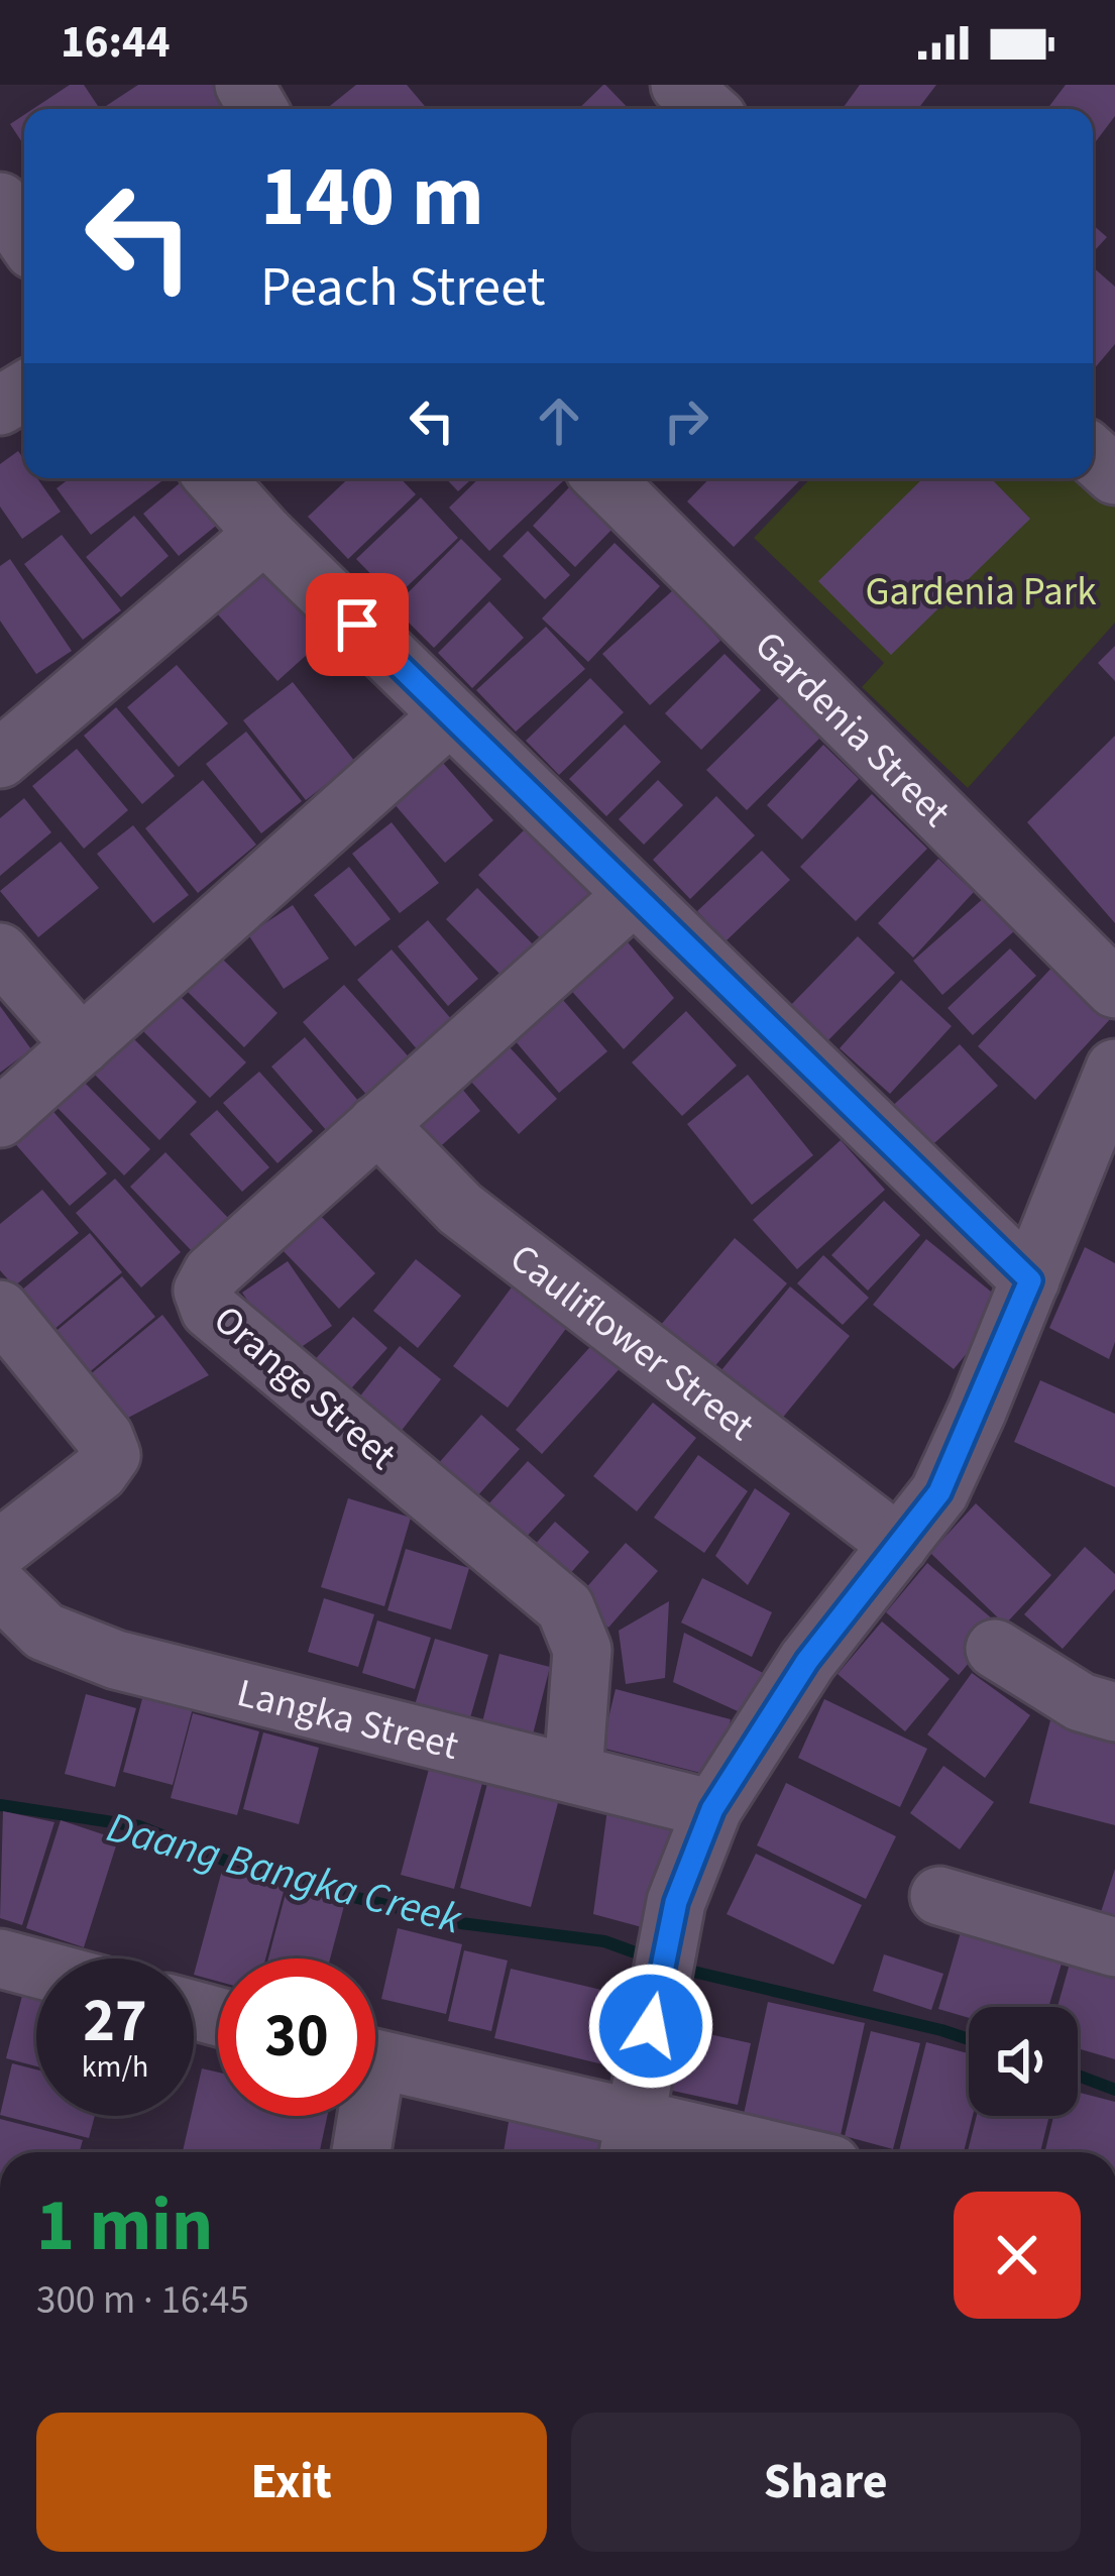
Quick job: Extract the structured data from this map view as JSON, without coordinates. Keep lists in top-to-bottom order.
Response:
{
  "streets": {
    "street": [
      "Gardenia Street",
      "Cauliflower Street",
      "Orange Street",
      "Langka Street"
    ]
  },
  "crossings": [
    ["Cauliflower Street", "Orange Street"],
    ["Orange Street", "Langka Street"]
  ],
  "water": ["Daang Bangka Creek"],
  "parks": ["Gardenia Park"],
  "page": {
    "status": "16:44",
    "turn": ["140 m", "Peach Street"],
    "speed": "27 km/h",
    "limit": "30",
    "heading": ["1 min", "300 m · 16:45"],
    "buttons": ["Exit", "Share"]
  }
}
